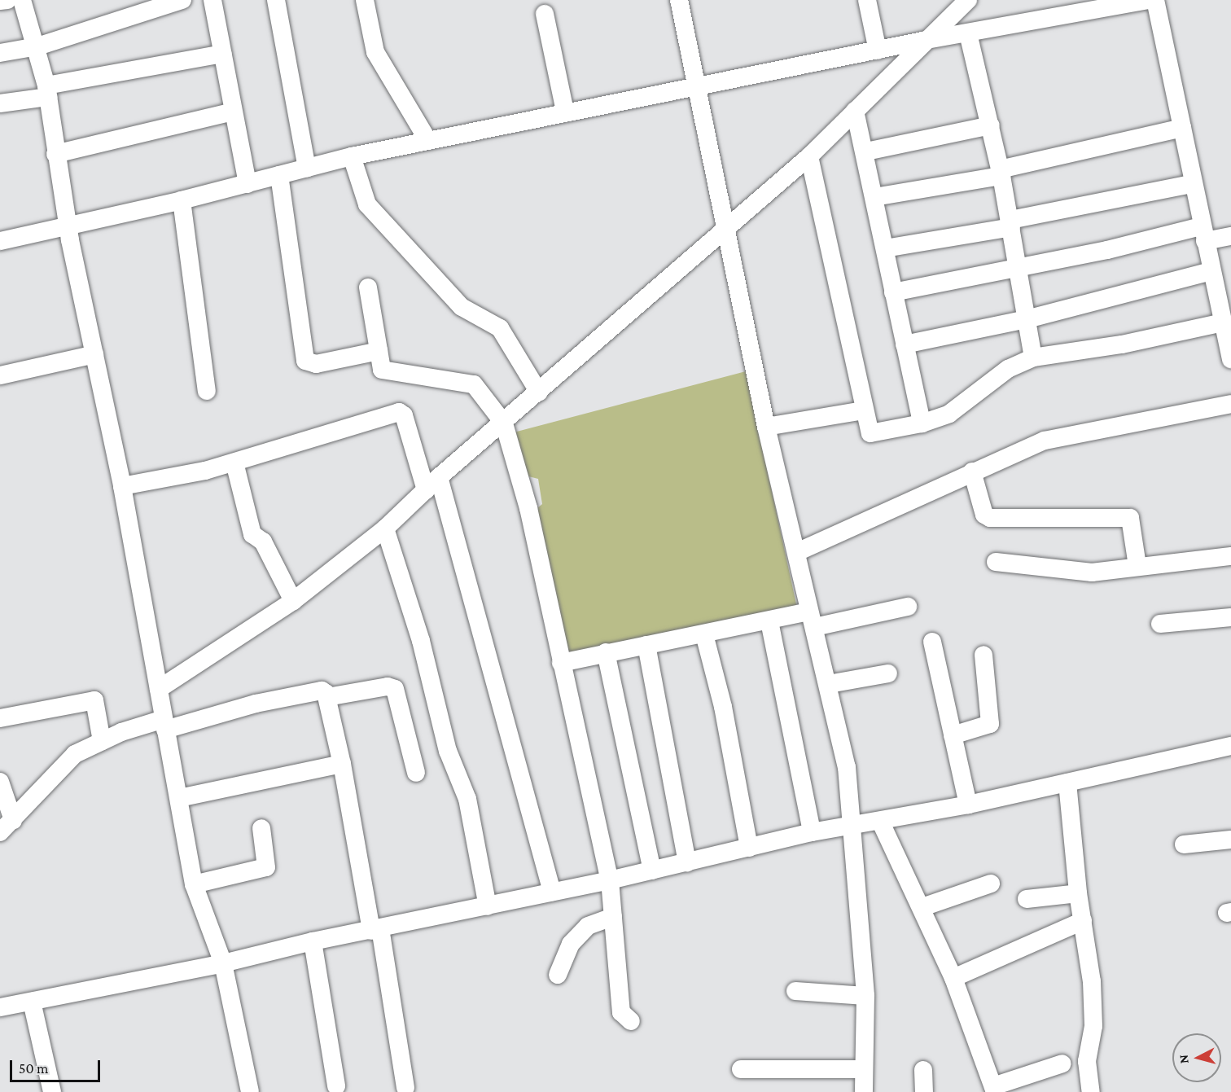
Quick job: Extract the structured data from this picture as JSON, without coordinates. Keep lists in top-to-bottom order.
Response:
{
  "scale_bar": "50 m",
  "north": "left"
}
